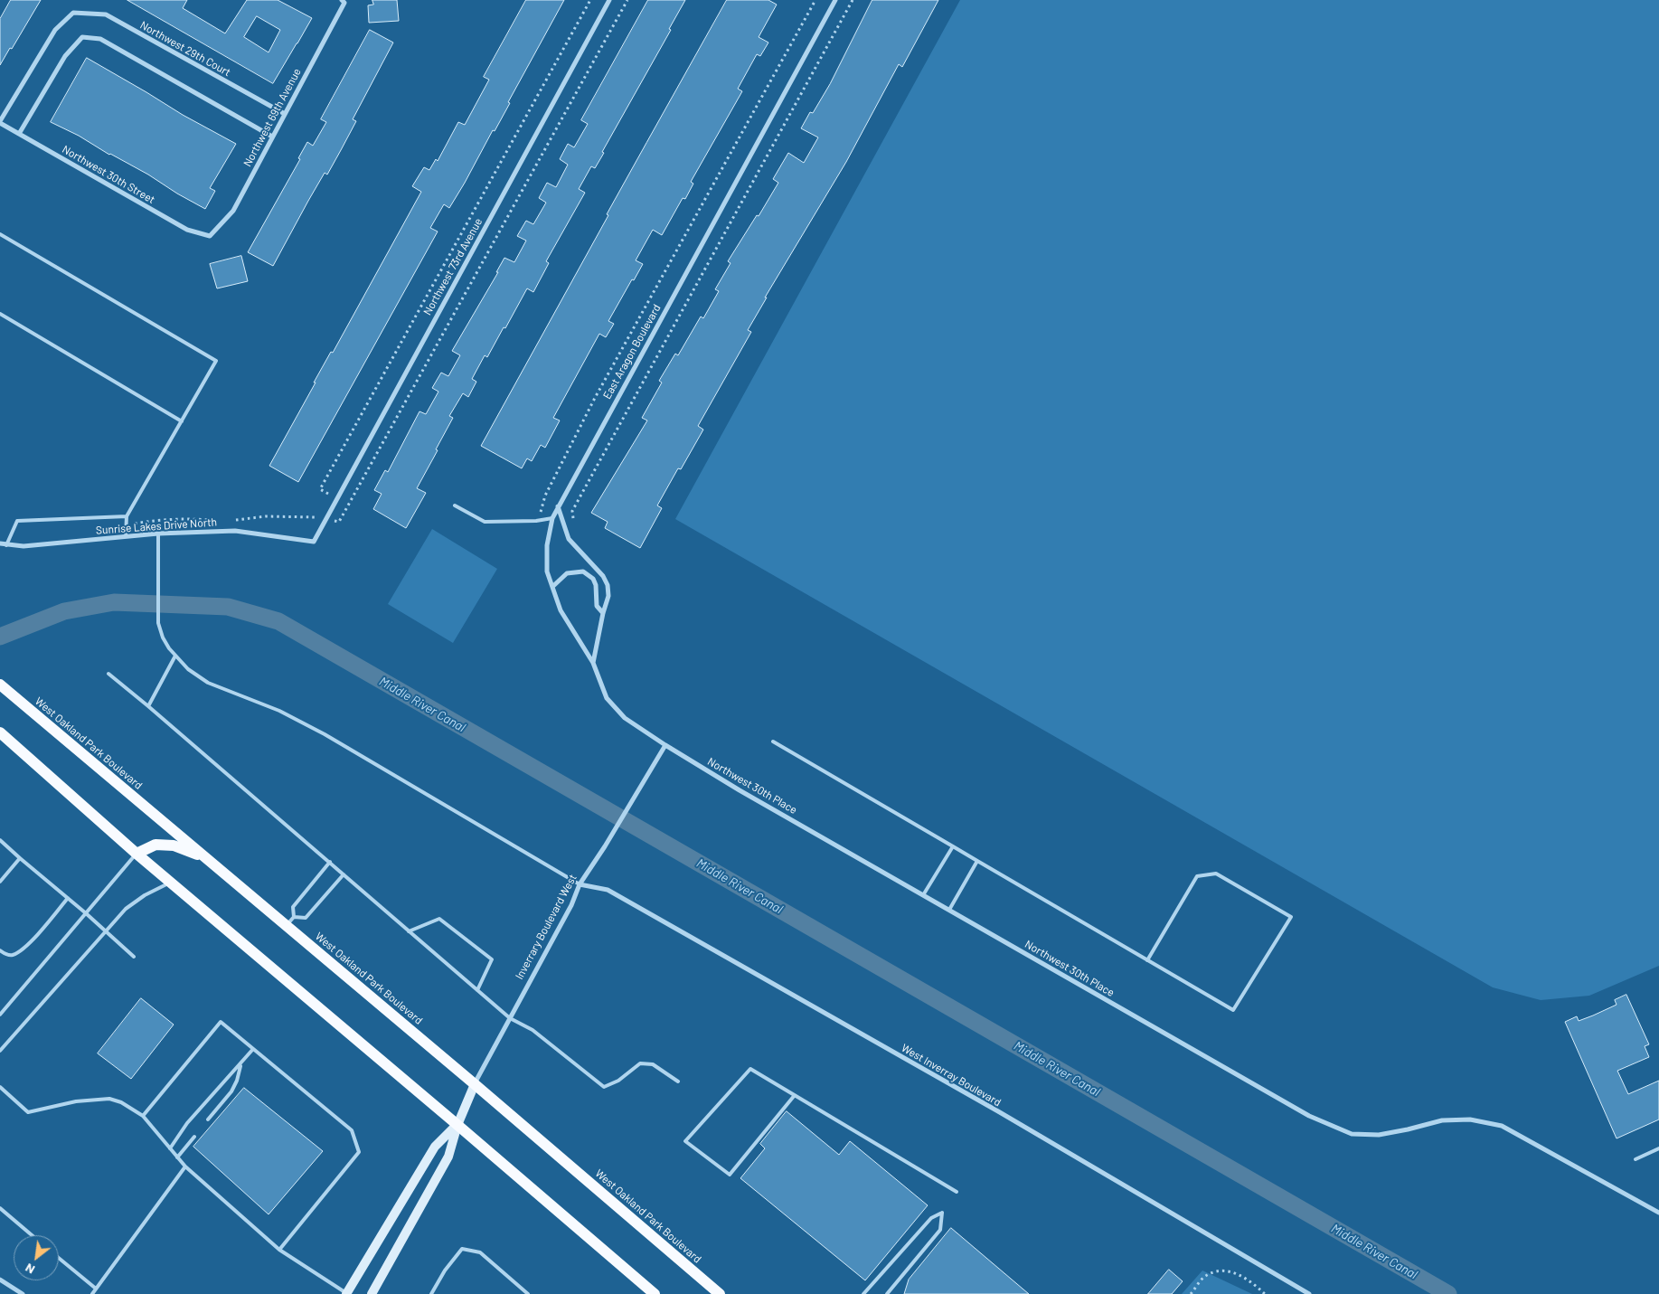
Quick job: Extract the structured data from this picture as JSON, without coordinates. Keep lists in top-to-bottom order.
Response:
{
  "streets": {
    "main road": ["West Oakland Park Boulevard"],
    "street": [
      "Northwest 29th Court",
      "Northwest 69th Avenue",
      "Northwest 30th Street",
      "Northwest 73rd Avenue",
      "East Aragon Boulevard",
      "Sunrise Lakes Drive North",
      "Northwest 30th Place",
      "Inverrary Boulevard West",
      "West Inverray Boulevard"
    ]
  },
  "crossings": [
    ["Northwest 29th Court", "Northwest 69th Avenue"],
    ["Northwest 29th Court", "Northwest 30th Street"],
    ["Northwest 69th Avenue", "Northwest 30th Street"],
    ["Northwest 73rd Avenue", "Sunrise Lakes Drive North"],
    ["East Aragon Boulevard", "Northwest 30th Place"],
    ["West Oakland Park Boulevard", "Inverrary Boulevard West"],
    ["Northwest 30th Place", "Inverrary Boulevard West"],
    ["Inverrary Boulevard West", "West Inverray Boulevard"]
  ],
  "water": ["Middle River Canal"],
  "north": "bottom left"
}
